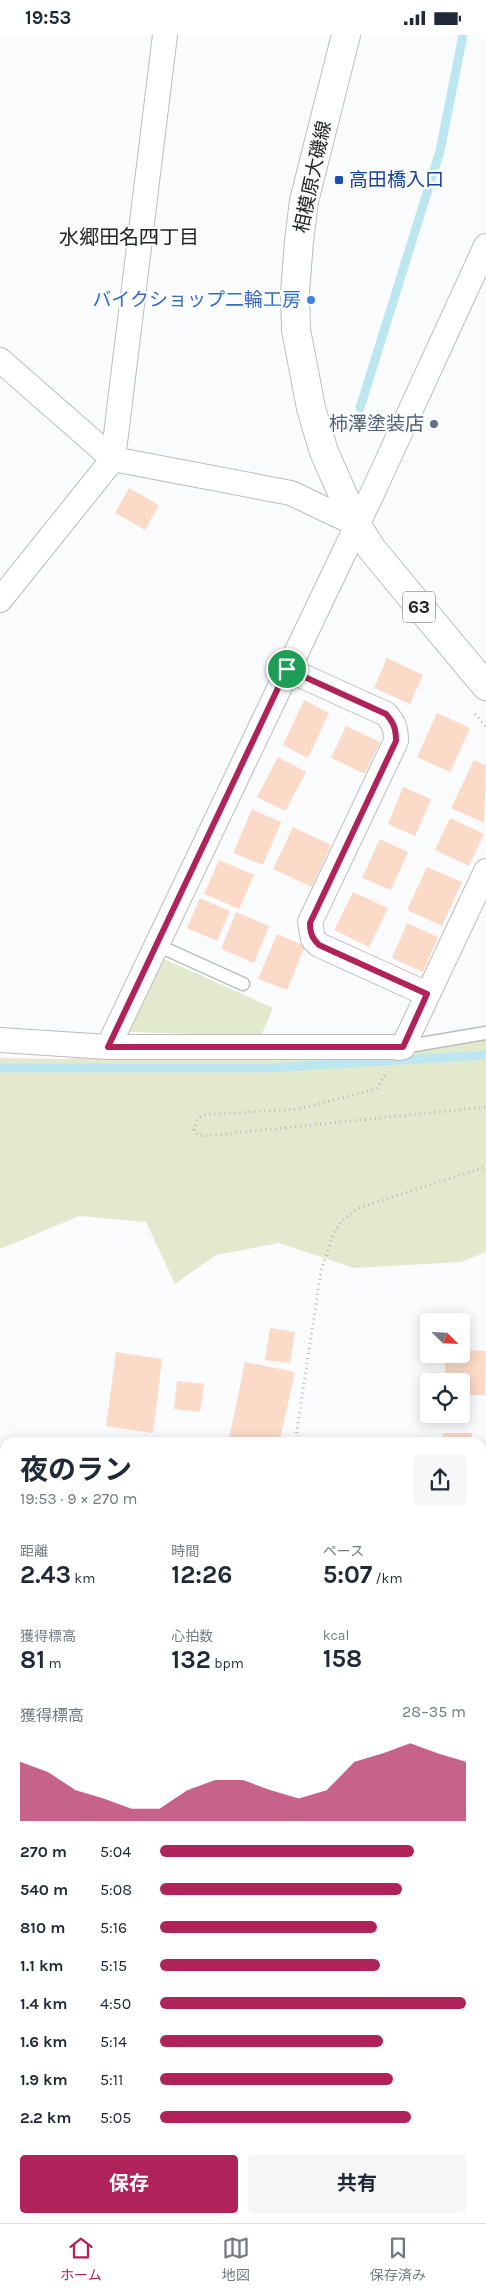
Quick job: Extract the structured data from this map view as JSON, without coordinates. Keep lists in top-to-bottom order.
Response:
{
  "streets": {
    "main road": ["相模原大磯線", "63"]
  },
  "districts": ["水郷田名四丁目"],
  "places": {
    "transit": ["高田橋入口"],
    "other": ["バイクショップ二輪工房", "柿澤塗装店"]
  },
  "north": "bottom right",
  "page": {
    "status": "19:53",
    "heading": ["夜のラン", "19:53 · 9 × 270 m"],
    "stats": [
      ["距離", "2.43 km"],
      ["時間", "12:26"],
      ["ペース", "5:07 /km"],
      ["獲得標高", "81 m"],
      ["心拍数", "132 bpm"],
      ["kcal", "158"]
    ],
    "chart": ["獲得標高", "28–35 m"],
    "list": [
      {
        "name": "270 m",
        "note": "5:04"
      },
      {
        "name": "540 m",
        "note": "5:08"
      },
      {
        "name": "810 m",
        "note": "5:16"
      },
      {
        "name": "1.1 km",
        "note": "5:15"
      },
      {
        "name": "1.4 km",
        "note": "4:50"
      },
      {
        "name": "1.6 km",
        "note": "5:14"
      },
      {
        "name": "1.9 km",
        "note": "5:11"
      },
      {
        "name": "2.2 km",
        "note": "5:05"
      }
    ],
    "buttons": ["保存", "共有"],
    "tabs": ["ホーム", "地図", "保存済み"]
  }
}
